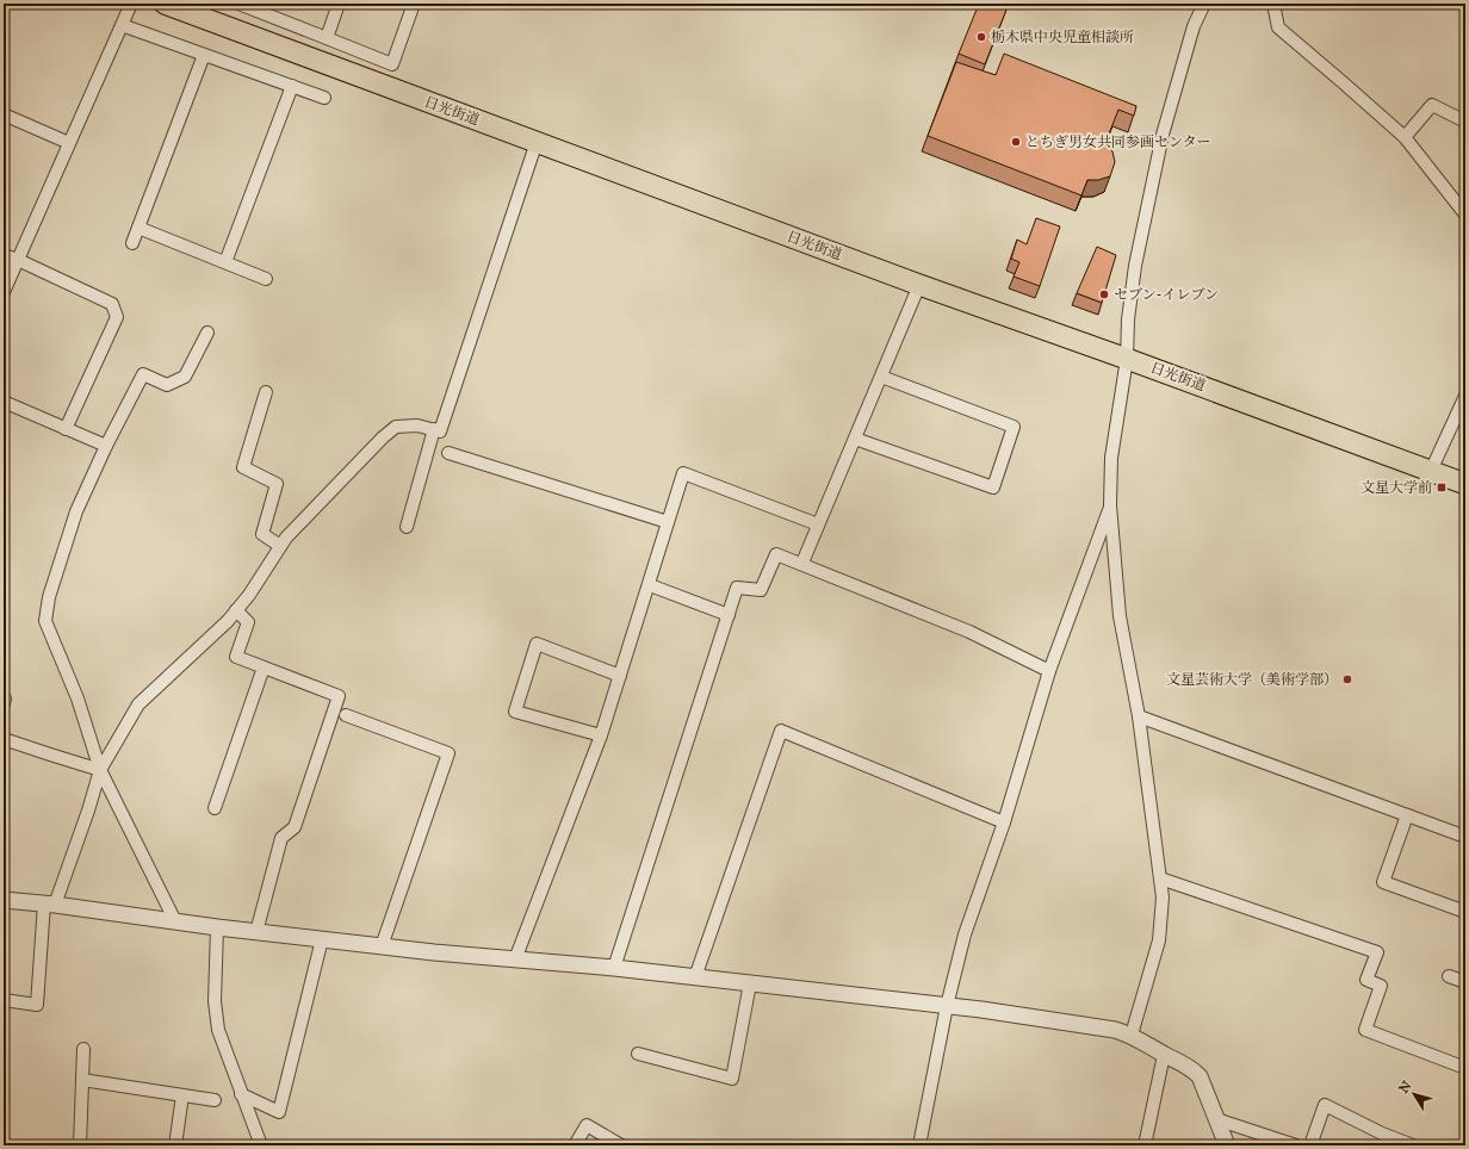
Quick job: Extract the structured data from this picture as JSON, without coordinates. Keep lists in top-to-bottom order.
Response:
{
  "streets": {
    "highway": ["日光街道"]
  },
  "places": {
    "other": [
      "栃木県中央児童相談所",
      "とちぎ男女共同参画センター",
      "セブン-イレブン",
      "文星芸術大学（美術学部）"
    ],
    "transit": ["文星大学前"]
  },
  "north": "top left"
}
